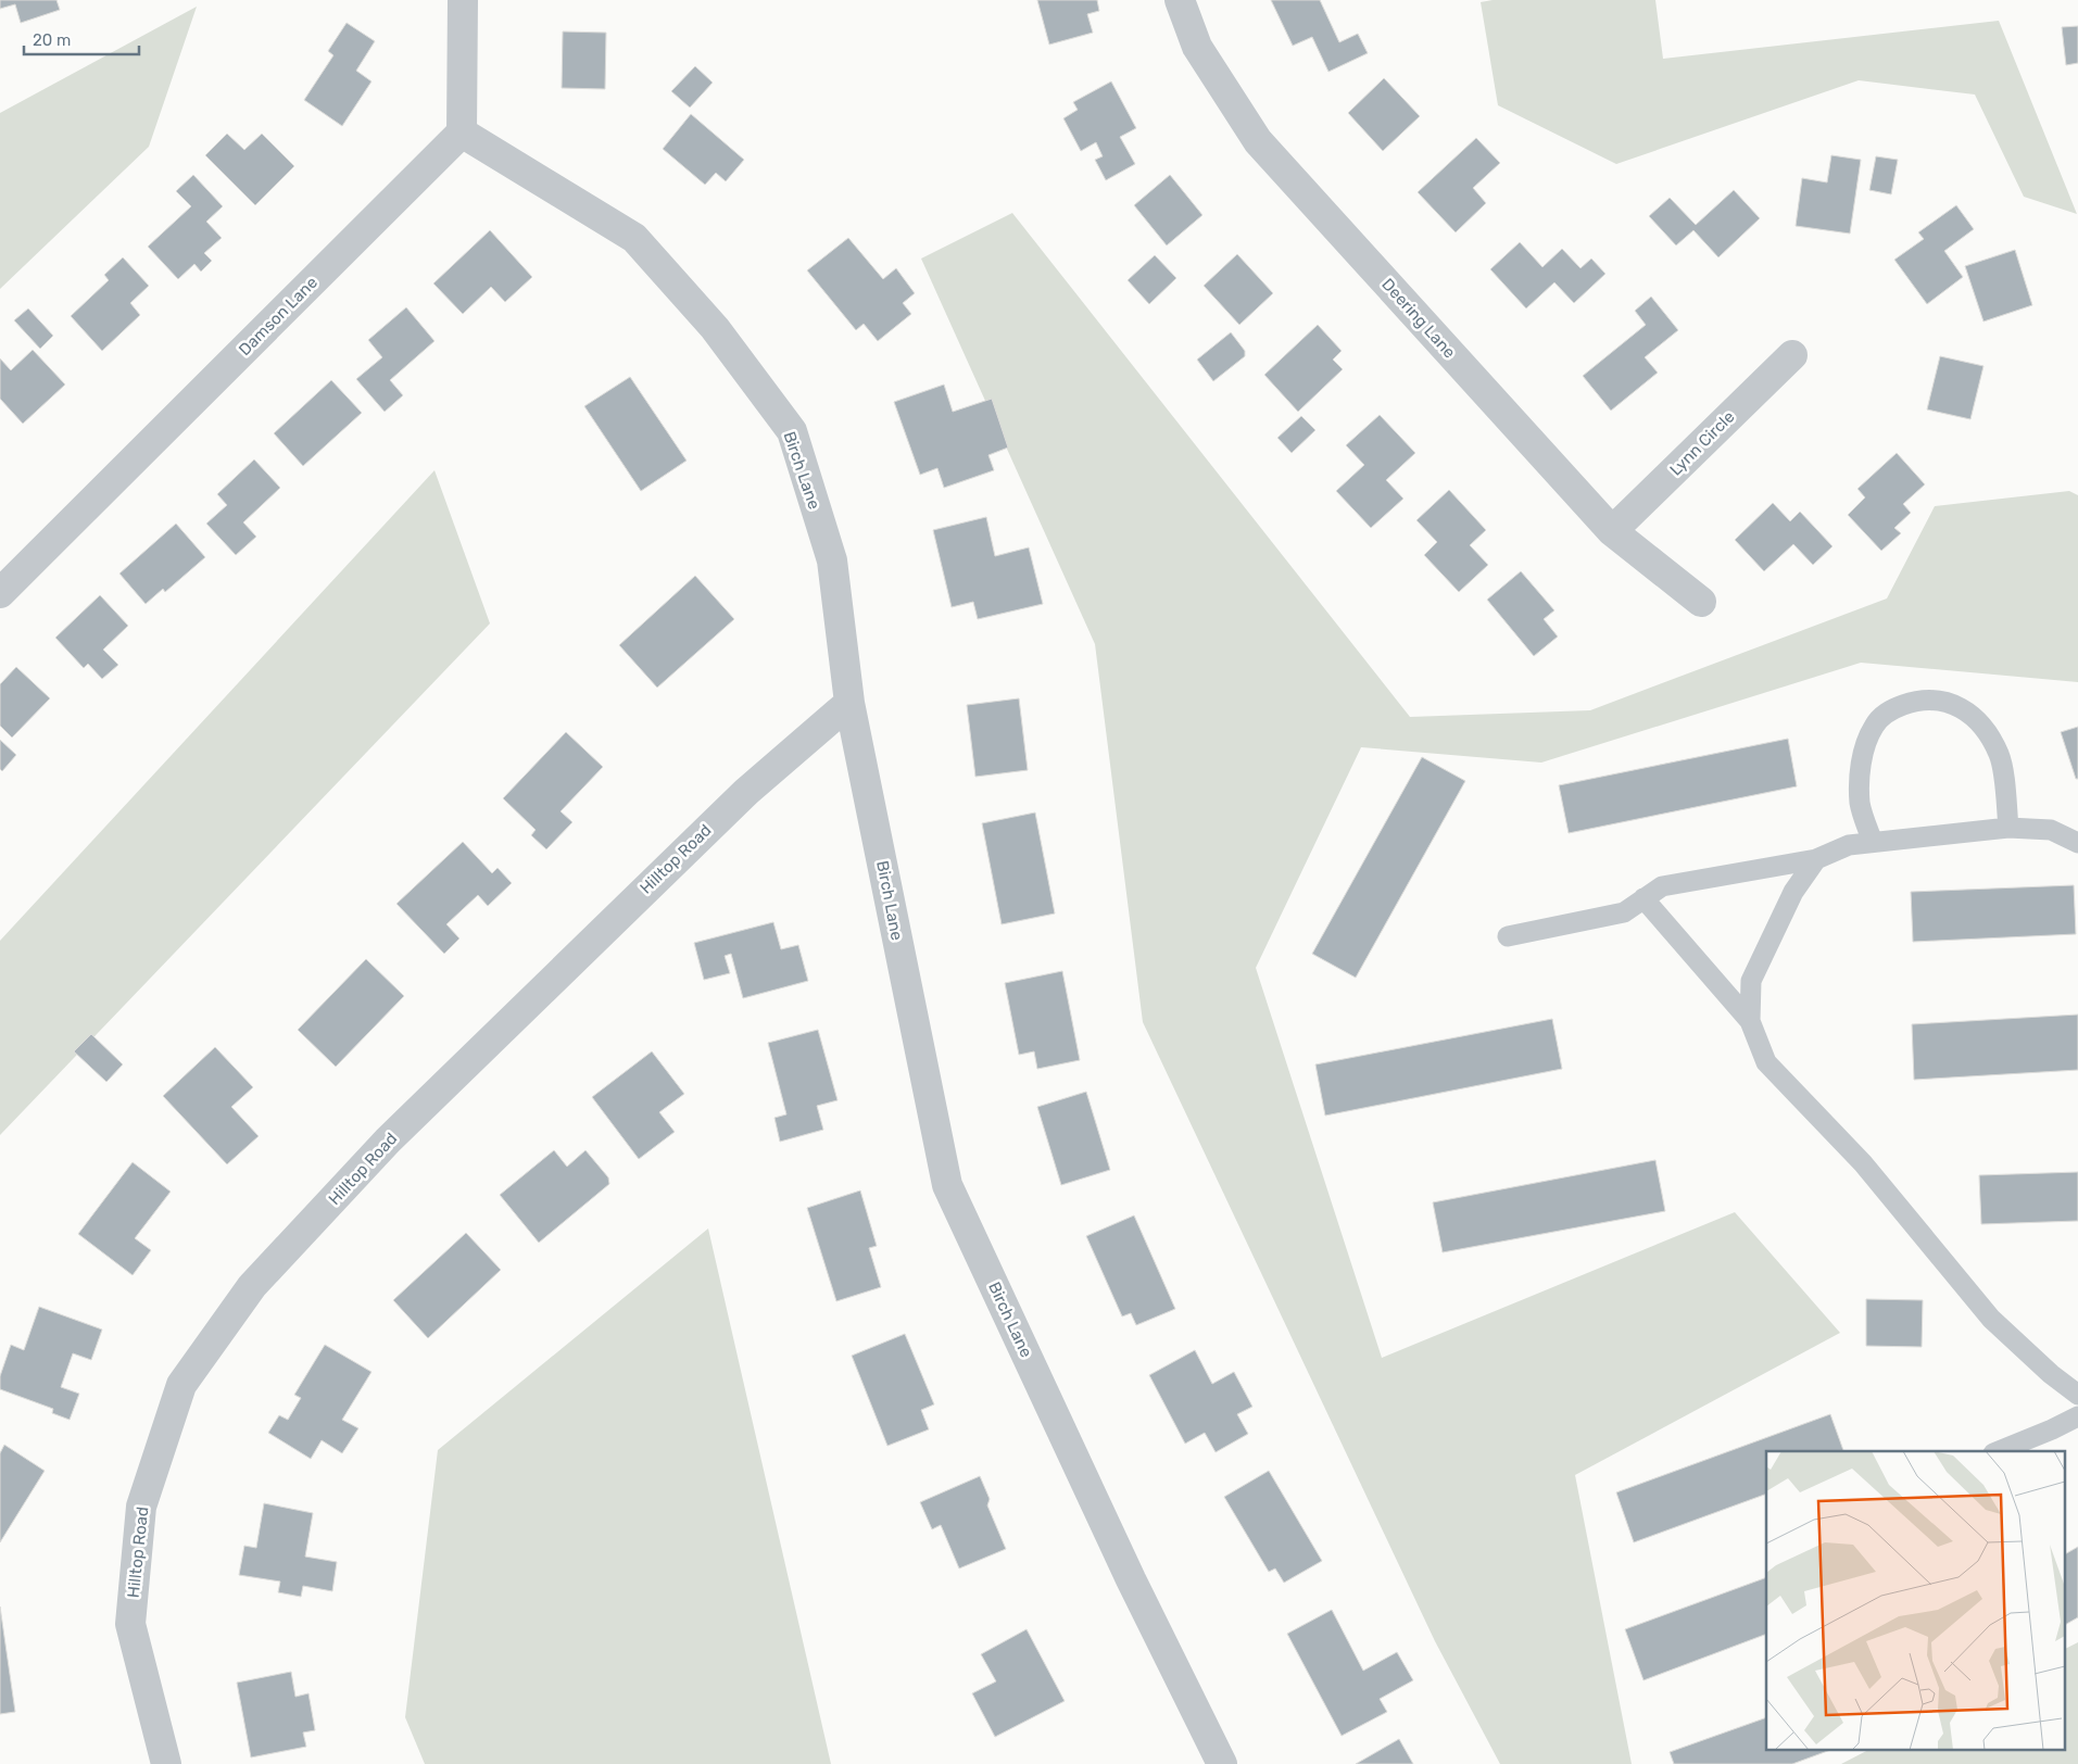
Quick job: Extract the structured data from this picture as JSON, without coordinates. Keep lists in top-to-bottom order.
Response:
{
  "streets": {
    "street": [
      "Damson Lane",
      "Deering Lane",
      "Lynn Circle",
      "Birch Lane",
      "Hilltop Road"
    ]
  },
  "crossings": [
    ["Damson Lane", "Birch Lane"],
    ["Deering Lane", "Lynn Circle"],
    ["Birch Lane", "Hilltop Road"]
  ],
  "scale_bar": "20 m"
}
